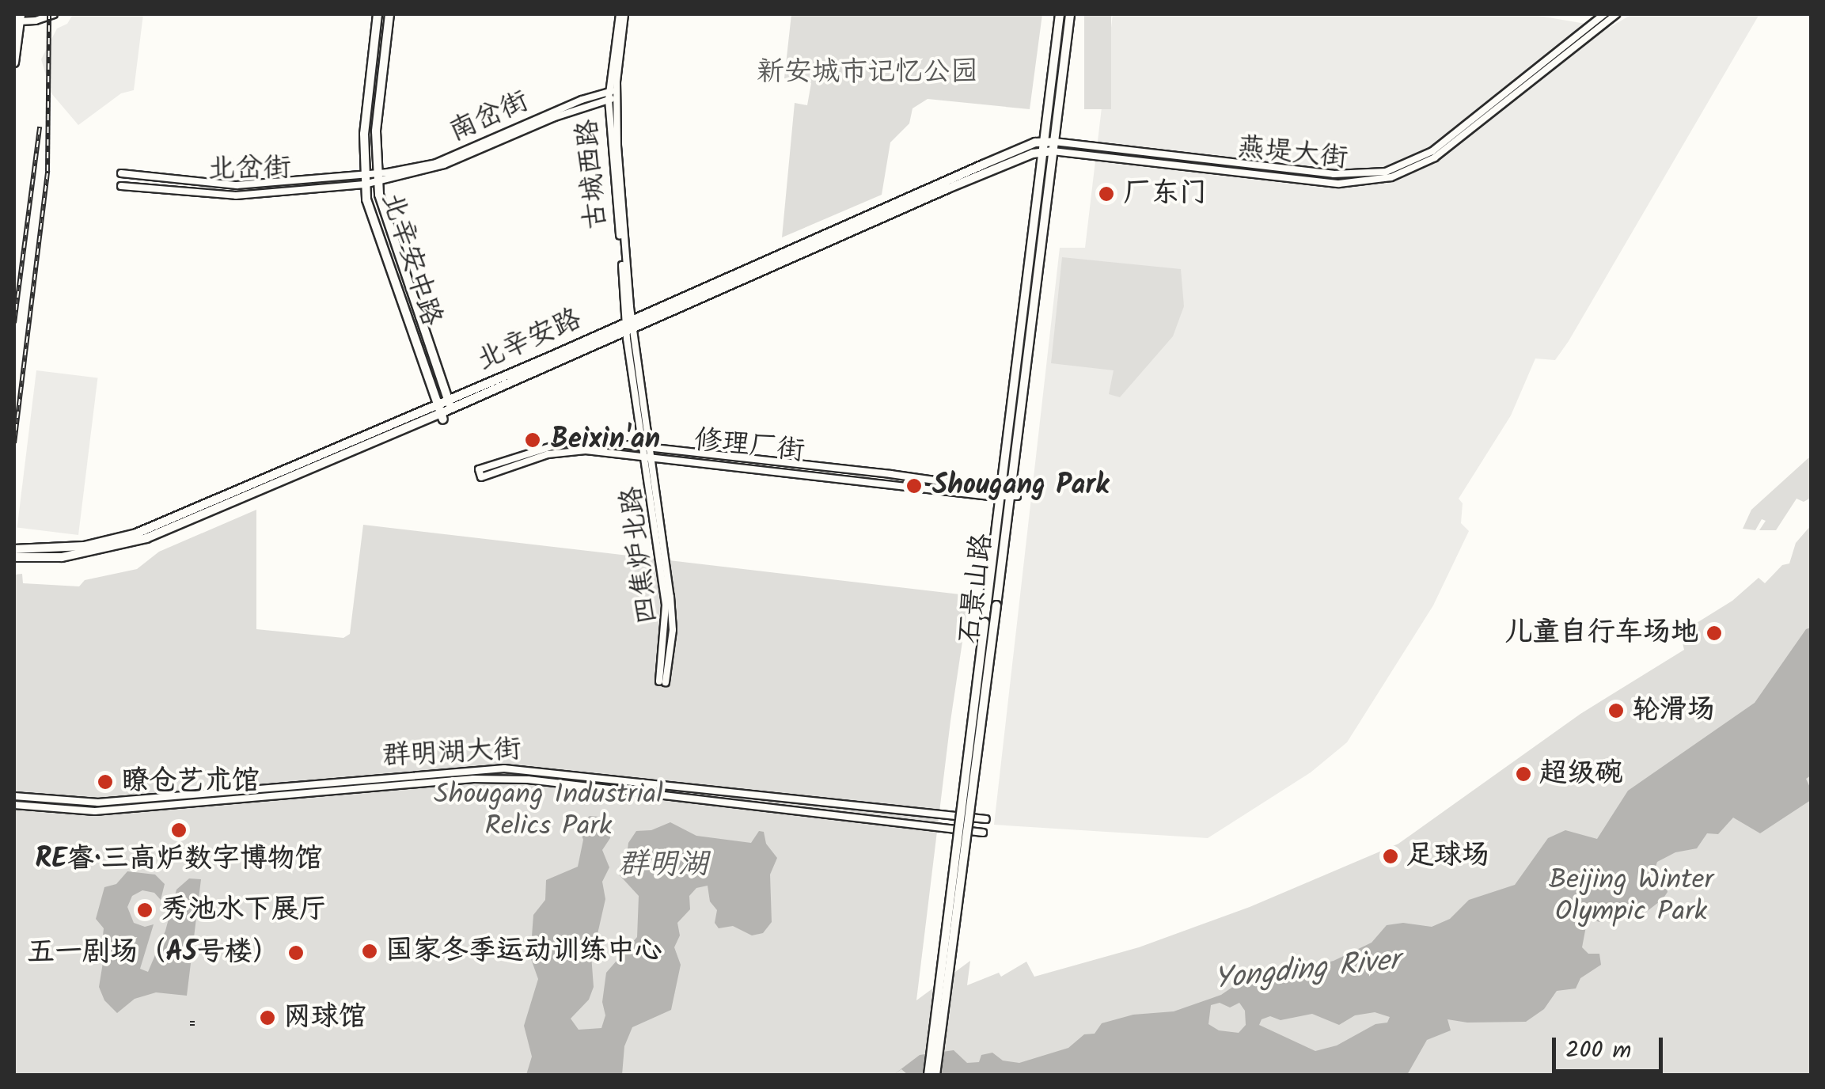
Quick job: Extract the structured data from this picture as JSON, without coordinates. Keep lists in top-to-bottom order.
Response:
{
  "streets": {
    "main road": [
      "南岔街",
      "燕堤大街",
      "北岔街",
      "古城西路",
      "北辛安中路",
      "北辛安路",
      "修理厂街",
      "四焦炉北路",
      "石景山路",
      "群明湖大街"
    ]
  },
  "crossings": [
    ["南岔街", "北岔街"],
    ["南岔街", "古城西路"],
    ["南岔街", "北辛安中路"],
    ["燕堤大街", "北辛安路"],
    ["燕堤大街", "石景山路"],
    ["北岔街", "北辛安中路"],
    ["古城西路", "北辛安路"],
    ["古城西路", "四焦炉北路"],
    ["北辛安中路", "北辛安路"],
    ["北辛安路", "四焦炉北路"],
    ["北辛安路", "石景山路"],
    ["修理厂街", "四焦炉北路"],
    ["修理厂街", "石景山路"]
  ],
  "water": ["群明湖", "Yongding River"],
  "parks": ["新安城市记忆公园", "Shougang Industrial Relics Park", "Beijing Winter Olympic Park"],
  "places": [
    "厂东门",
    "Beixin'an",
    "Shougang Park",
    "儿童自行车场地",
    "轮滑场",
    "超级碗",
    "瞭仓艺术馆",
    "RE睿·三高炉数字博物馆",
    "足球场",
    "秀池水下展厅",
    "国家冬季运动训练中心",
    "五一剧场（A5号楼）",
    "网球馆"
  ],
  "scale_bar": "200 m"
}
